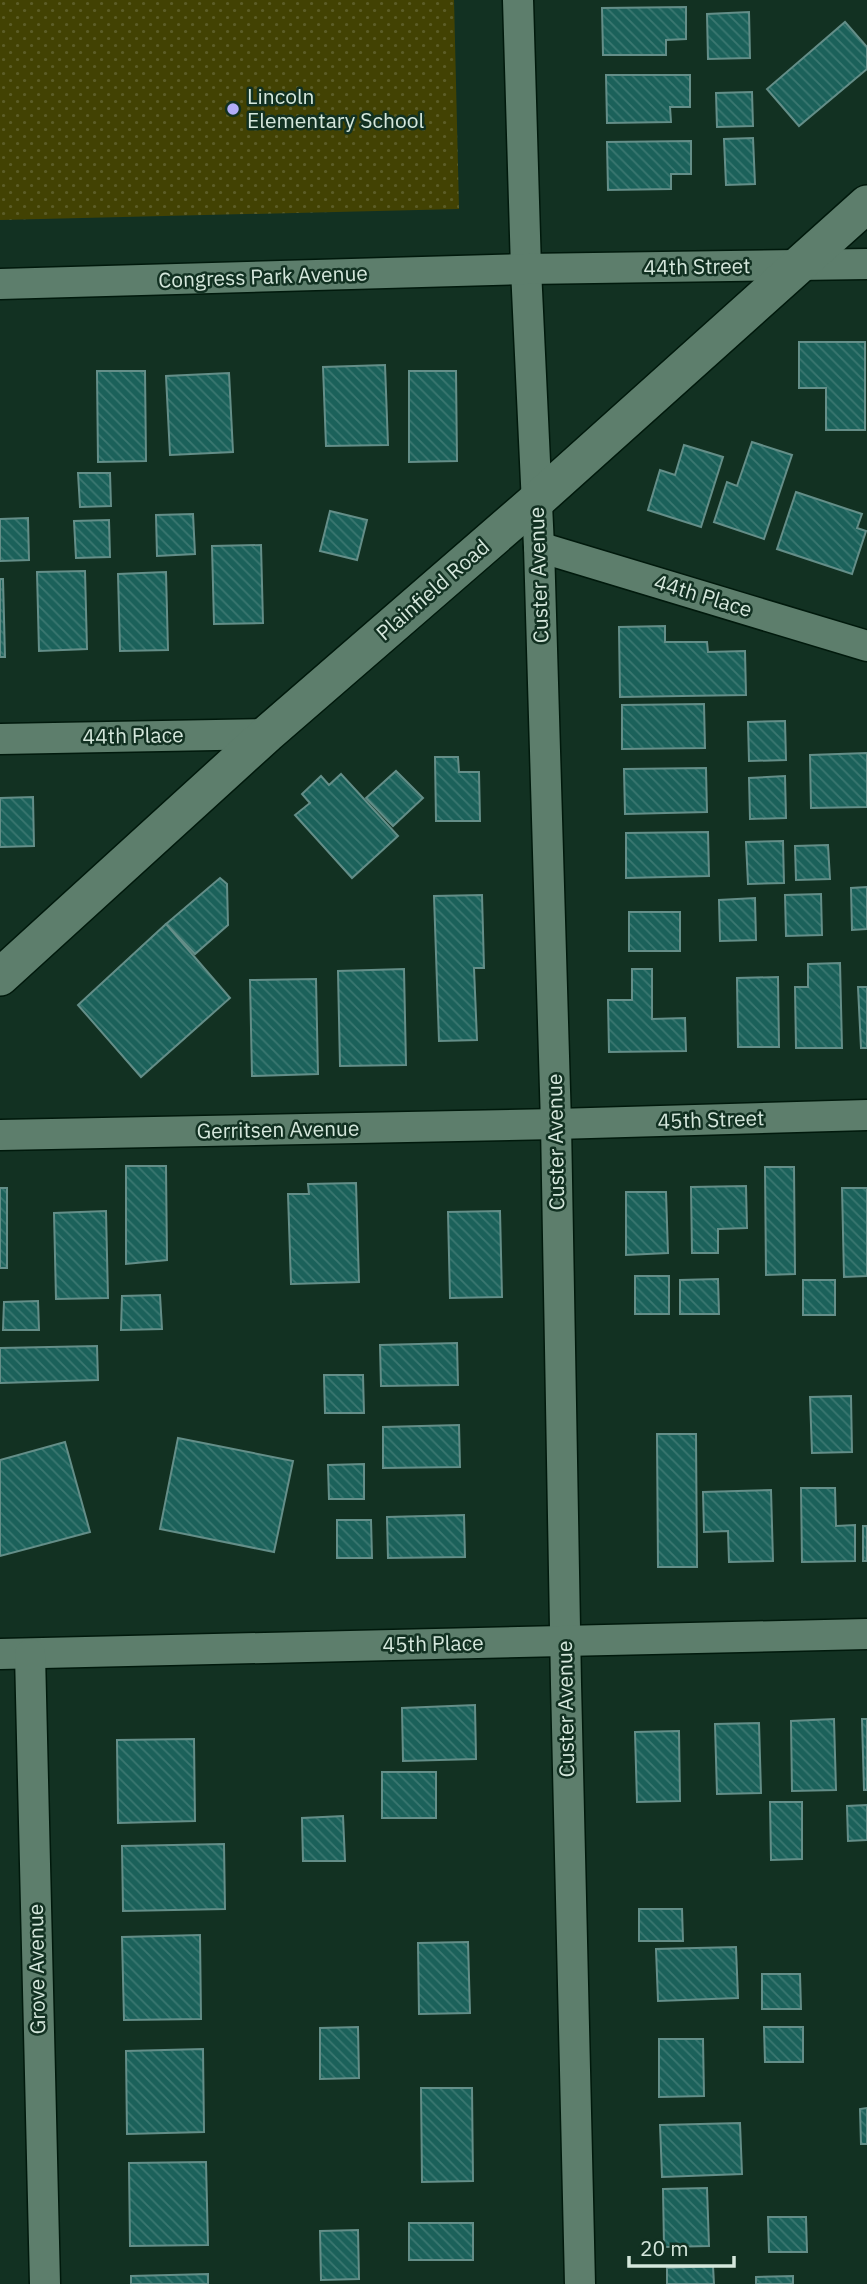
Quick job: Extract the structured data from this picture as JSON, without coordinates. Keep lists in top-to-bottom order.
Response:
{
  "streets": {
    "street": [
      "44th Street",
      "Congress Park Avenue",
      "Custer Avenue",
      "Plainfield Road",
      "44th Place",
      "45th Street",
      "Gerritsen Avenue",
      "45th Place",
      "Grove Avenue"
    ]
  },
  "crossings": [
    ["44th Street", "Congress Park Avenue"],
    ["44th Street", "Custer Avenue"],
    ["44th Street", "Plainfield Road"],
    ["Congress Park Avenue", "Custer Avenue"],
    ["Custer Avenue", "Plainfield Road"],
    ["Custer Avenue", "44th Place"],
    ["Custer Avenue", "45th Street"],
    ["Custer Avenue", "Gerritsen Avenue"],
    ["Custer Avenue", "45th Place"],
    ["Plainfield Road", "44th Place"],
    ["45th Street", "Gerritsen Avenue"],
    ["45th Place", "Grove Avenue"]
  ],
  "places": ["Lincoln Elementary School"],
  "scale_bar": "20 m"
}
